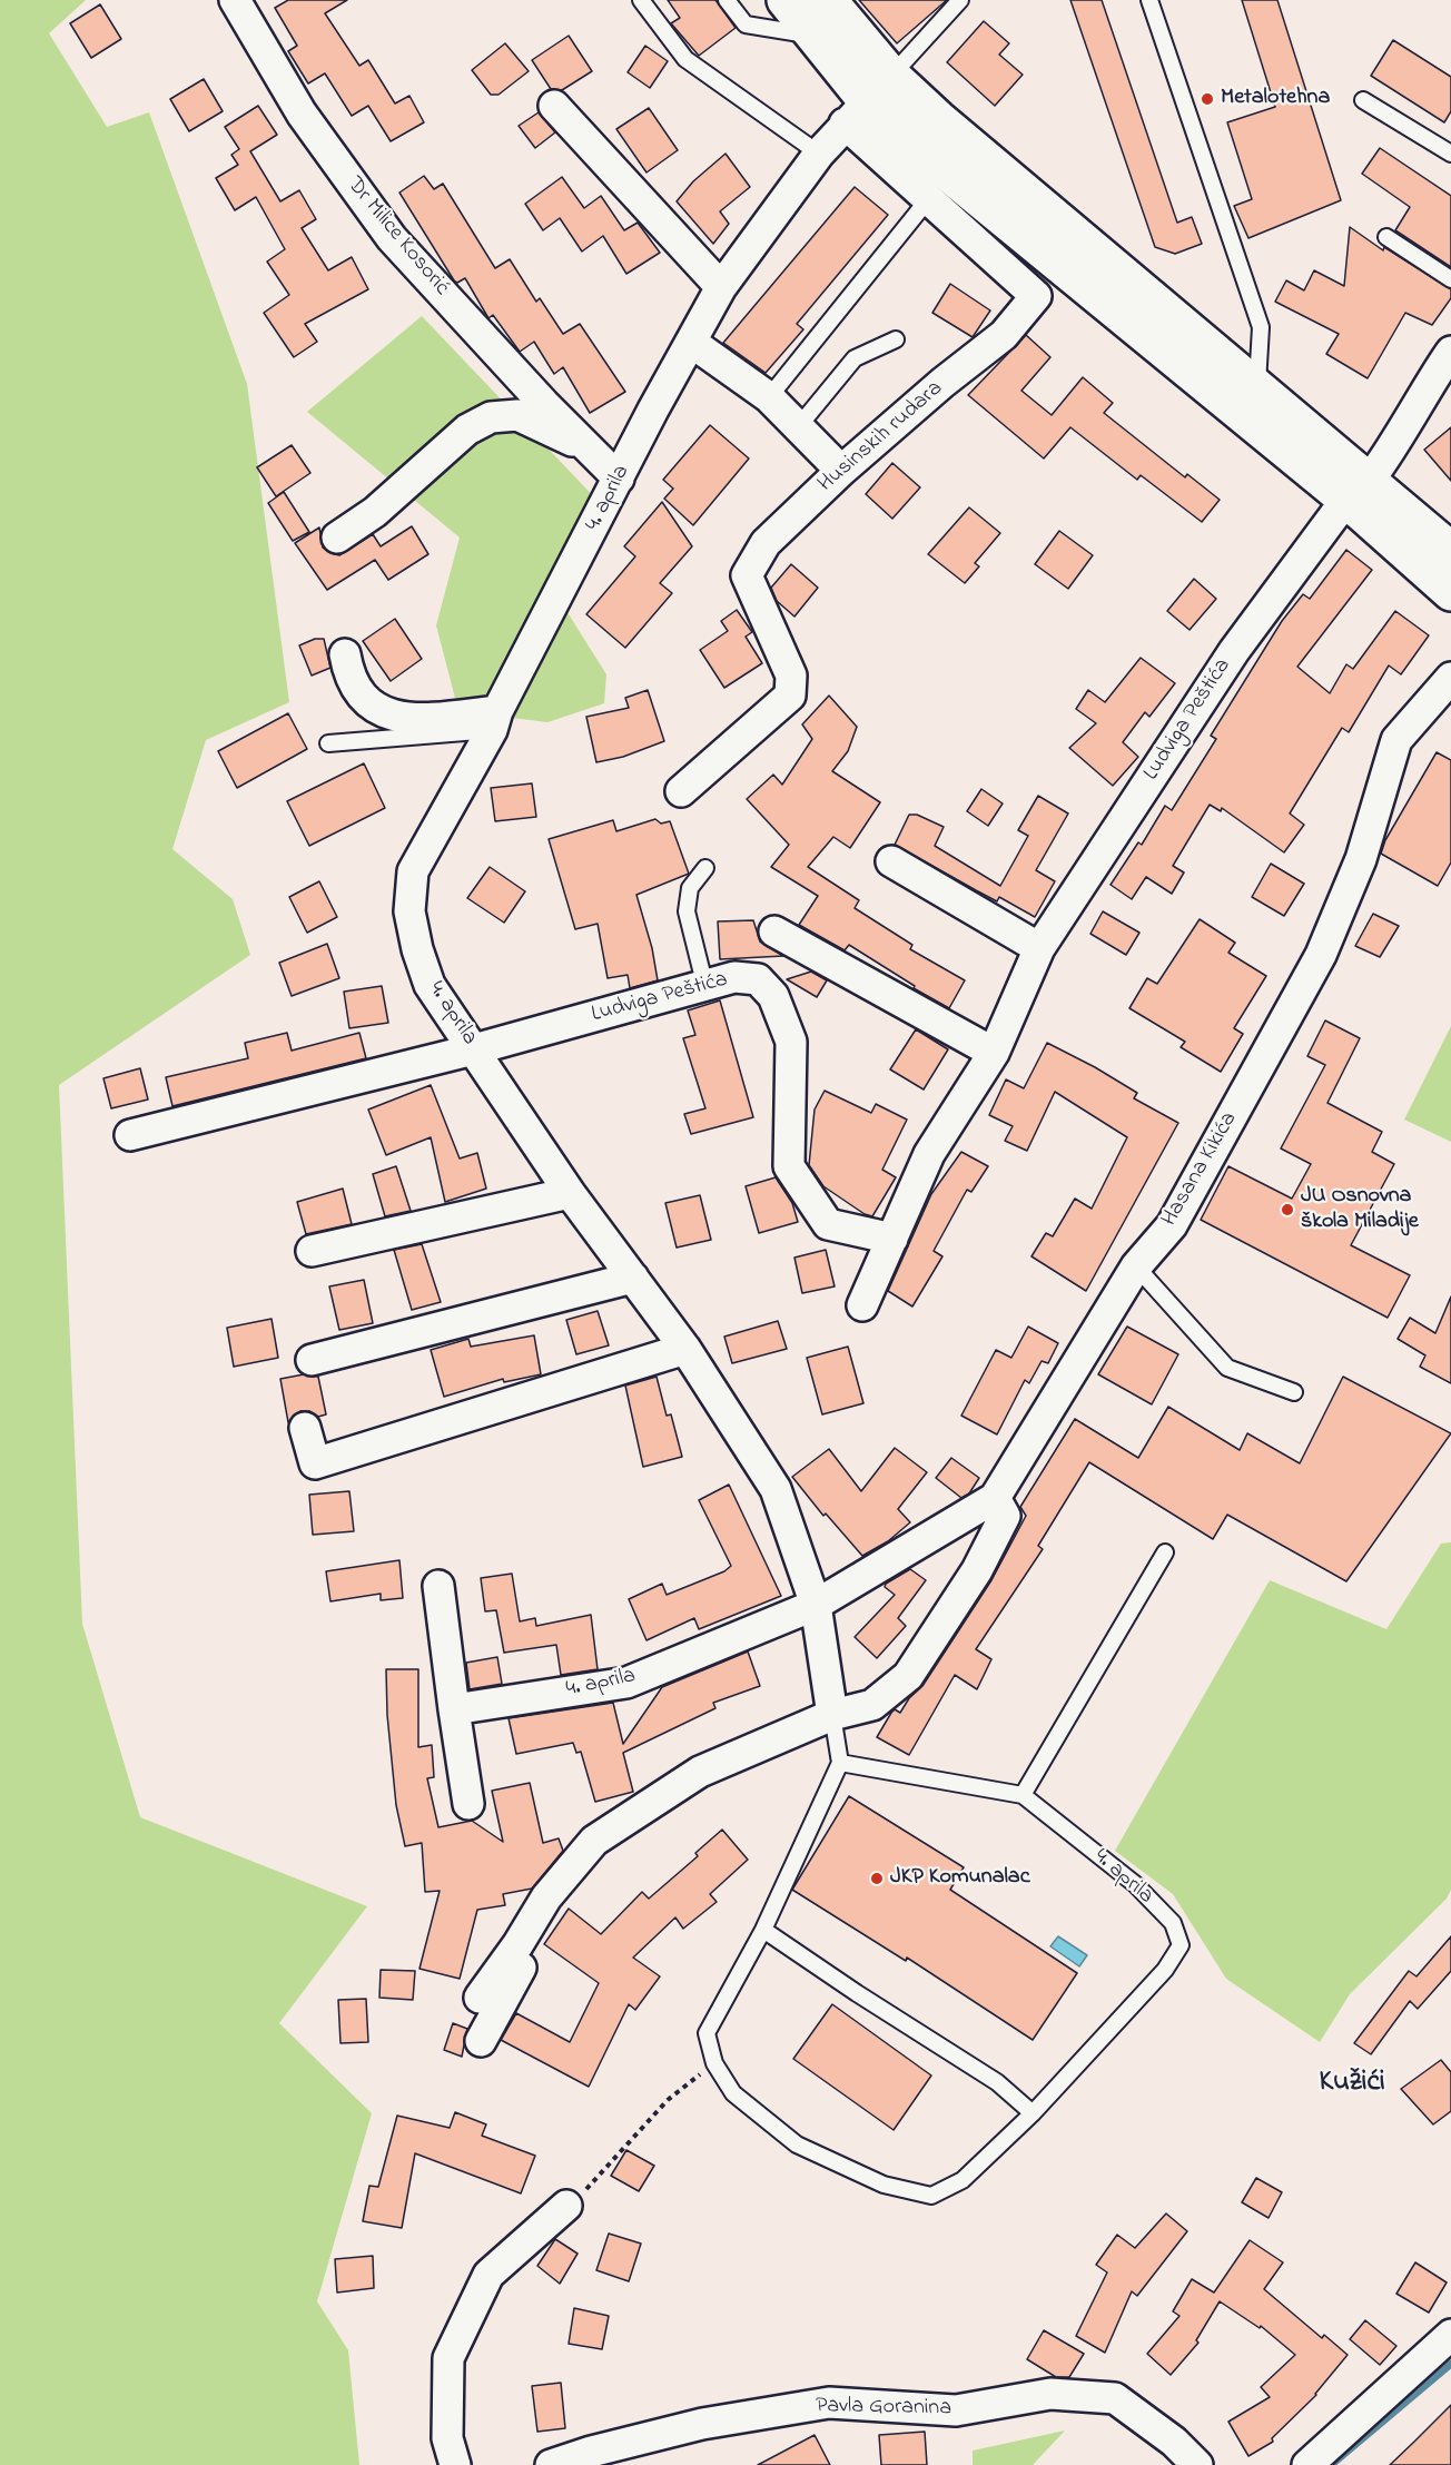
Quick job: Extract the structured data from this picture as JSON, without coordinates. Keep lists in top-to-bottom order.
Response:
{
  "streets": {
    "main road": ["Husinskih rudara"],
    "street": [
      "Dr Milice Kosorić",
      "4. aprila",
      "Ludviga Peštića",
      "Hasana Kikića",
      "Pavla Goranina"
    ]
  },
  "crossings": [
    ["Dr Milice Kosorić", "4. aprila"],
    ["Husinskih rudara", "4. aprila"],
    ["Husinskih rudara", "Ludviga Peštića"],
    ["4. aprila", "Ludviga Peštića"],
    ["4. aprila", "Hasana Kikića"]
  ],
  "districts": ["Kužići"],
  "places": ["Metalotehna", "JU Osnovna škola Miladije", "JKP Komunalac"]
}
